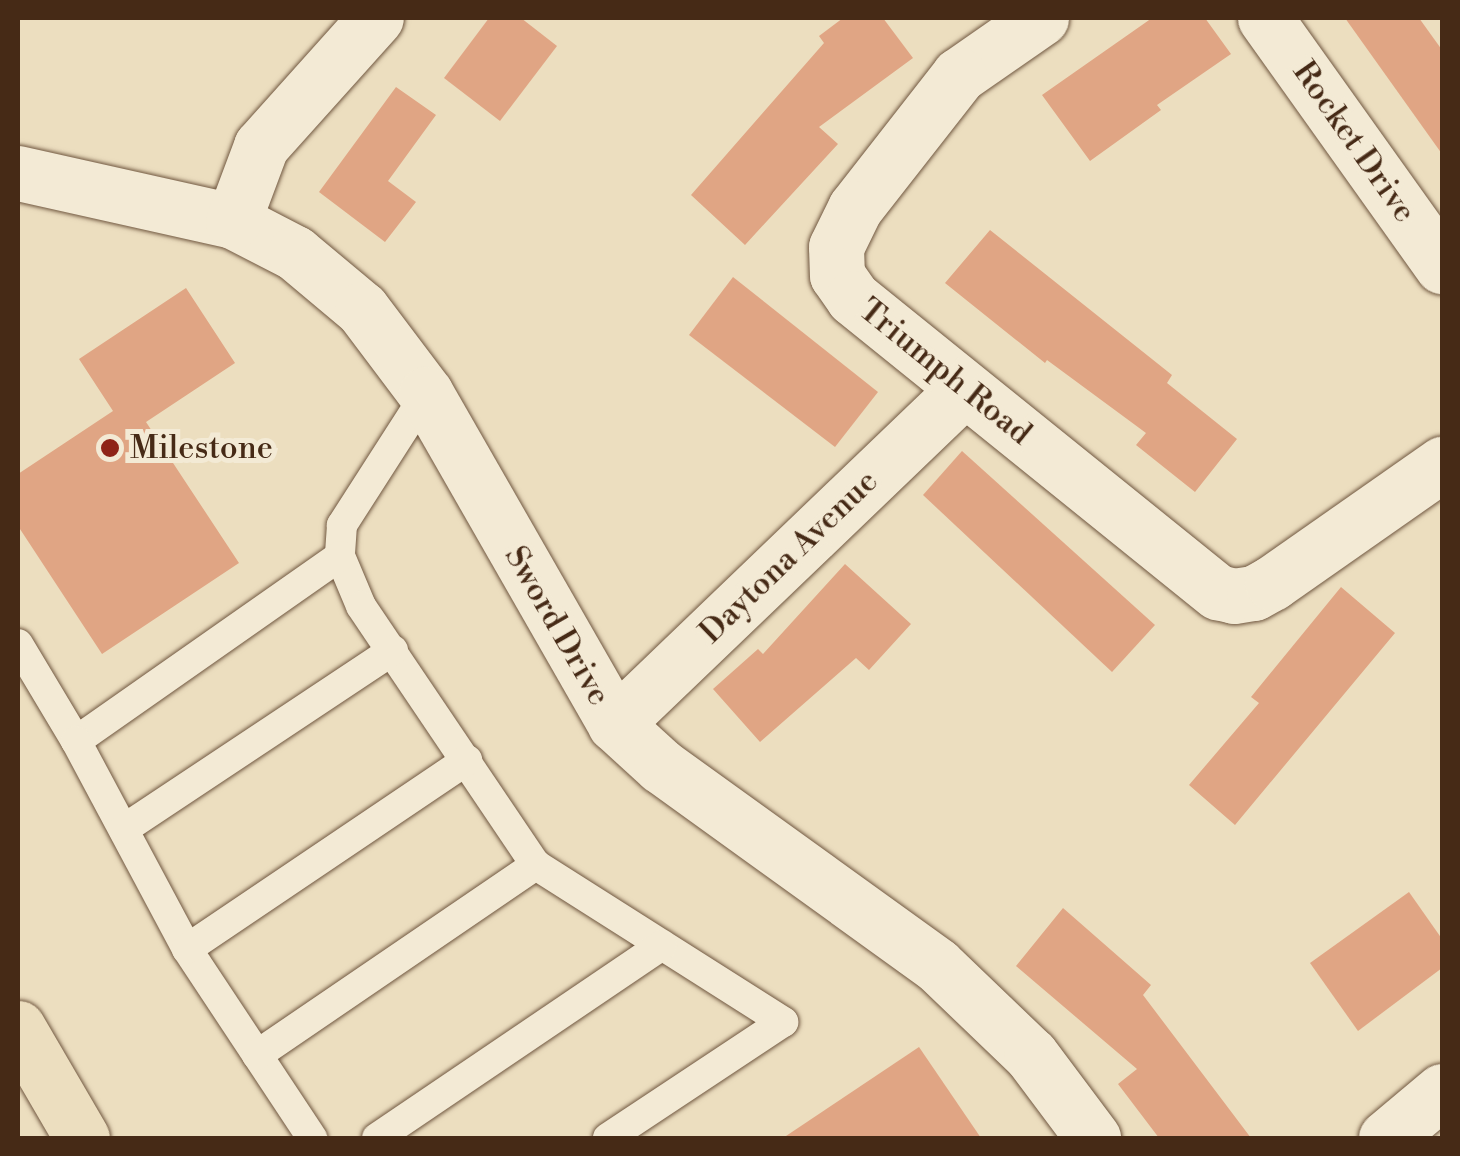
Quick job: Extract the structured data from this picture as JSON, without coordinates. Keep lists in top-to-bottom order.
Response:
{
  "streets": {
    "street": [
      "Rocket Drive",
      "Triumph Road",
      "Daytona Avenue",
      "Sword Drive"
    ]
  },
  "crossings": [
    ["Triumph Road", "Daytona Avenue"],
    ["Daytona Avenue", "Sword Drive"]
  ],
  "places": ["Milestone"]
}
